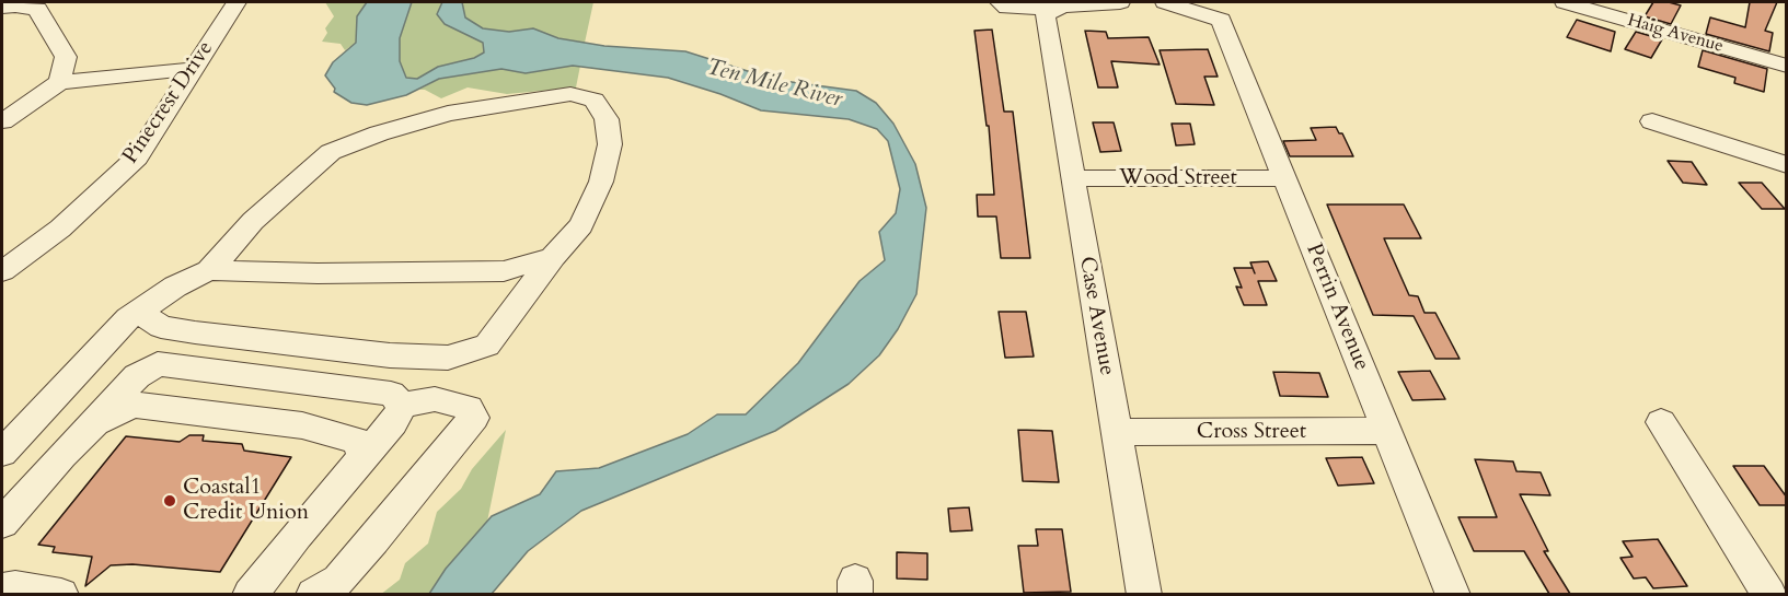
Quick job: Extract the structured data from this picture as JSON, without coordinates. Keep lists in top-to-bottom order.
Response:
{
  "streets": {
    "street": [
      "Haig Avenue",
      "Pinecrest Drive",
      "Wood Street",
      "Perrin Avenue",
      "Case Avenue",
      "Cross Street"
    ]
  },
  "crossings": [
    ["Wood Street", "Perrin Avenue"],
    ["Wood Street", "Case Avenue"],
    ["Perrin Avenue", "Cross Street"],
    ["Case Avenue", "Cross Street"]
  ],
  "water": ["Ten Mile River"],
  "places": ["Coastal1 Credit Union"]
}
